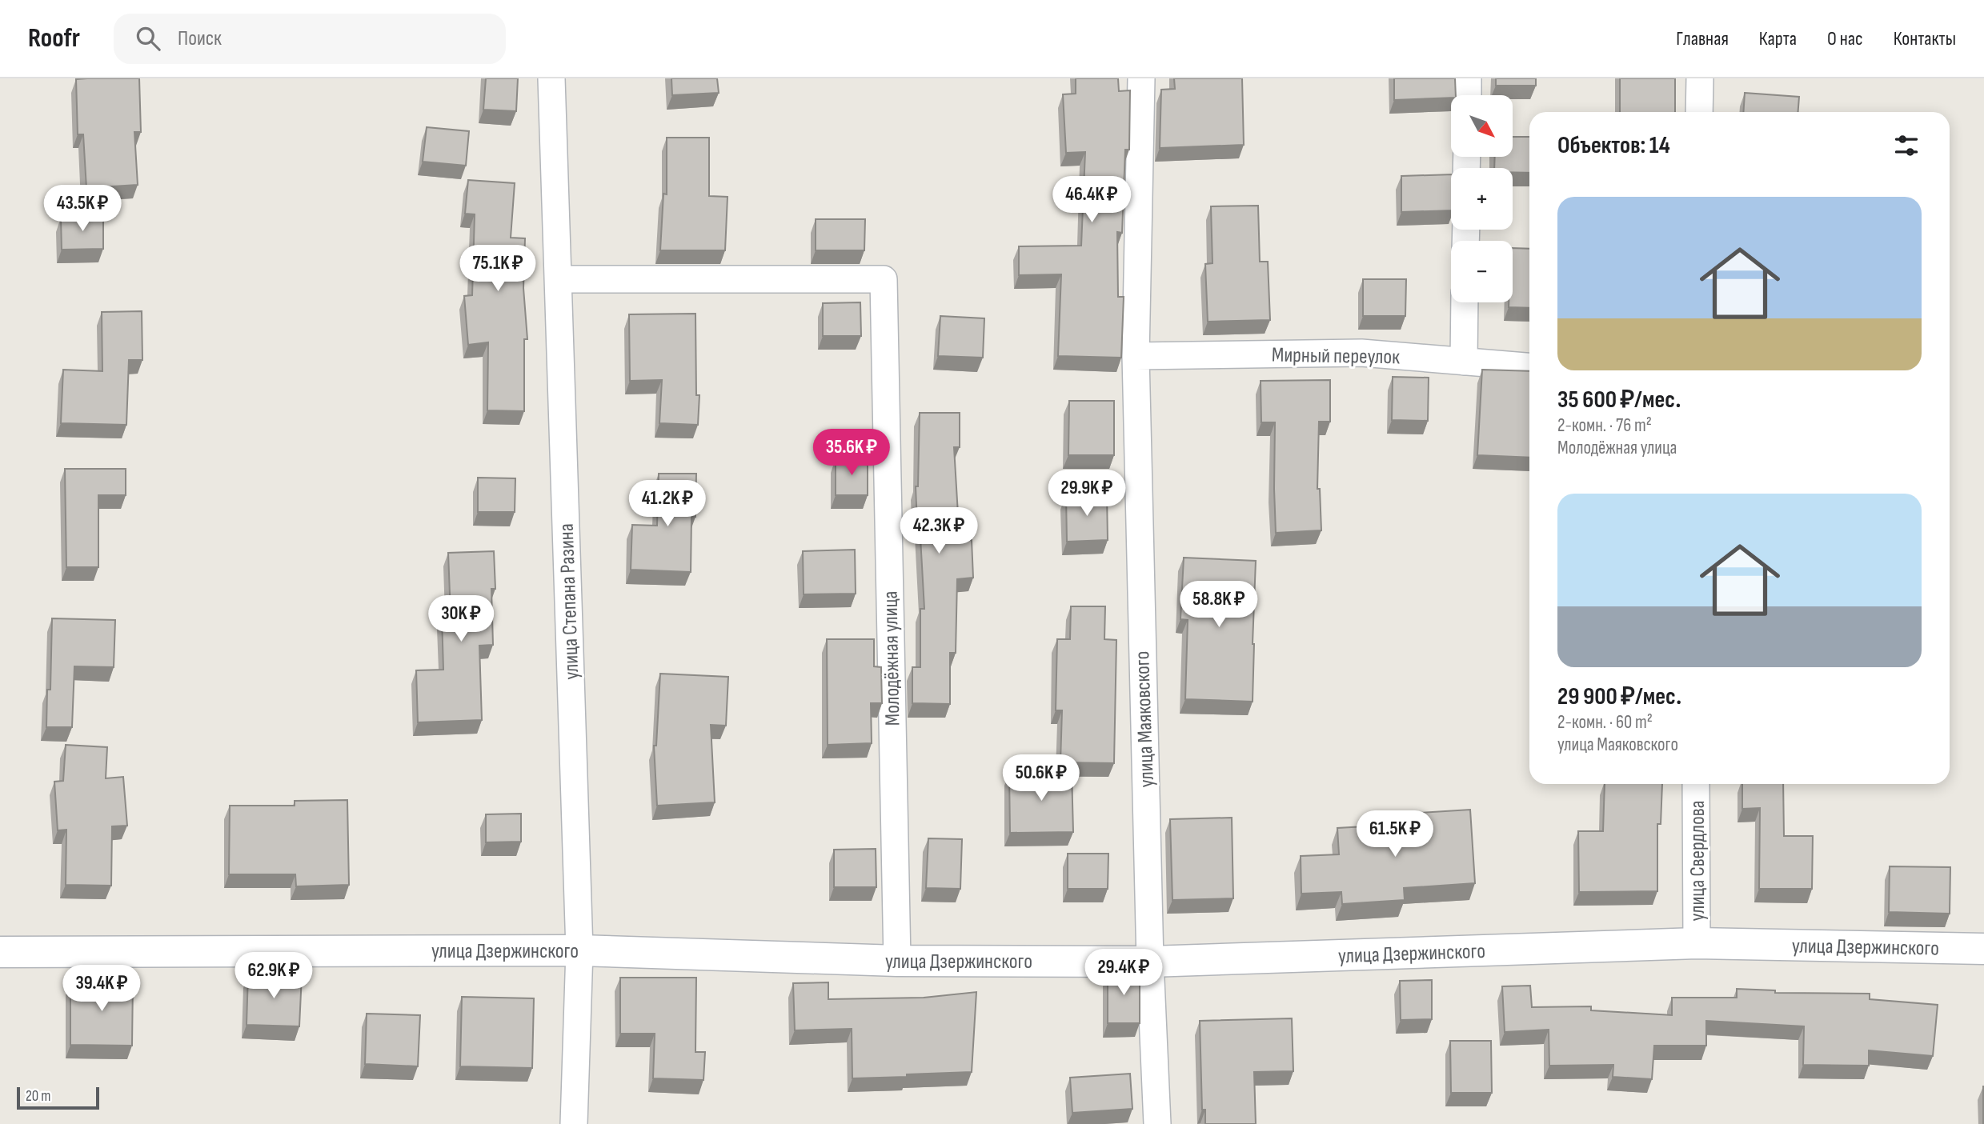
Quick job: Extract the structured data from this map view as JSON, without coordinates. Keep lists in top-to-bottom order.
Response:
{
  "streets": {
    "street": [
      "Мирный переулок",
      "улица Степана Разина",
      "Молодёжная улица",
      "улица Маяковского",
      "улица Свердлова",
      "улица Дзержинского"
    ]
  },
  "crossings": [
    ["Мирный переулок", "улица Маяковского"],
    ["улица Степана Разина", "Молодёжная улица"],
    ["улица Степана Разина", "улица Дзержинского"],
    ["Молодёжная улица", "улица Дзержинского"],
    ["улица Маяковского", "улица Дзержинского"],
    ["улица Свердлова", "улица Дзержинского"]
  ],
  "scale_bar": "20 m",
  "north": "bottom right",
  "page": {
    "header": "Roofr",
    "search": "Поиск",
    "nav": [
      "Главная",
      "Карта",
      "О нас",
      "Контакты"
    ],
    "map_buttons": ["+", "−"],
    "heading": "Объектов: 14",
    "price": [
      "46.4K ₽",
      "43.5K ₽",
      "75.1K ₽",
      "35.6K ₽",
      "29.9K ₽",
      "41.2K ₽",
      "42.3K ₽",
      "58.8K ₽",
      "30K ₽",
      "50.6K ₽",
      "61.5K ₽",
      "29.4K ₽",
      "62.9K ₽",
      "39.4K ₽"
    ],
    "list": [
      {
        "name": "35 600 ₽/мес.",
        "note": "2-комн. · 76 m² · Молодёжная улица"
      },
      {
        "name": "29 900 ₽/мес.",
        "note": "2-комн. · 60 m² · улица Маяковского"
      }
    ],
    "scale": "20 m"
  }
}
